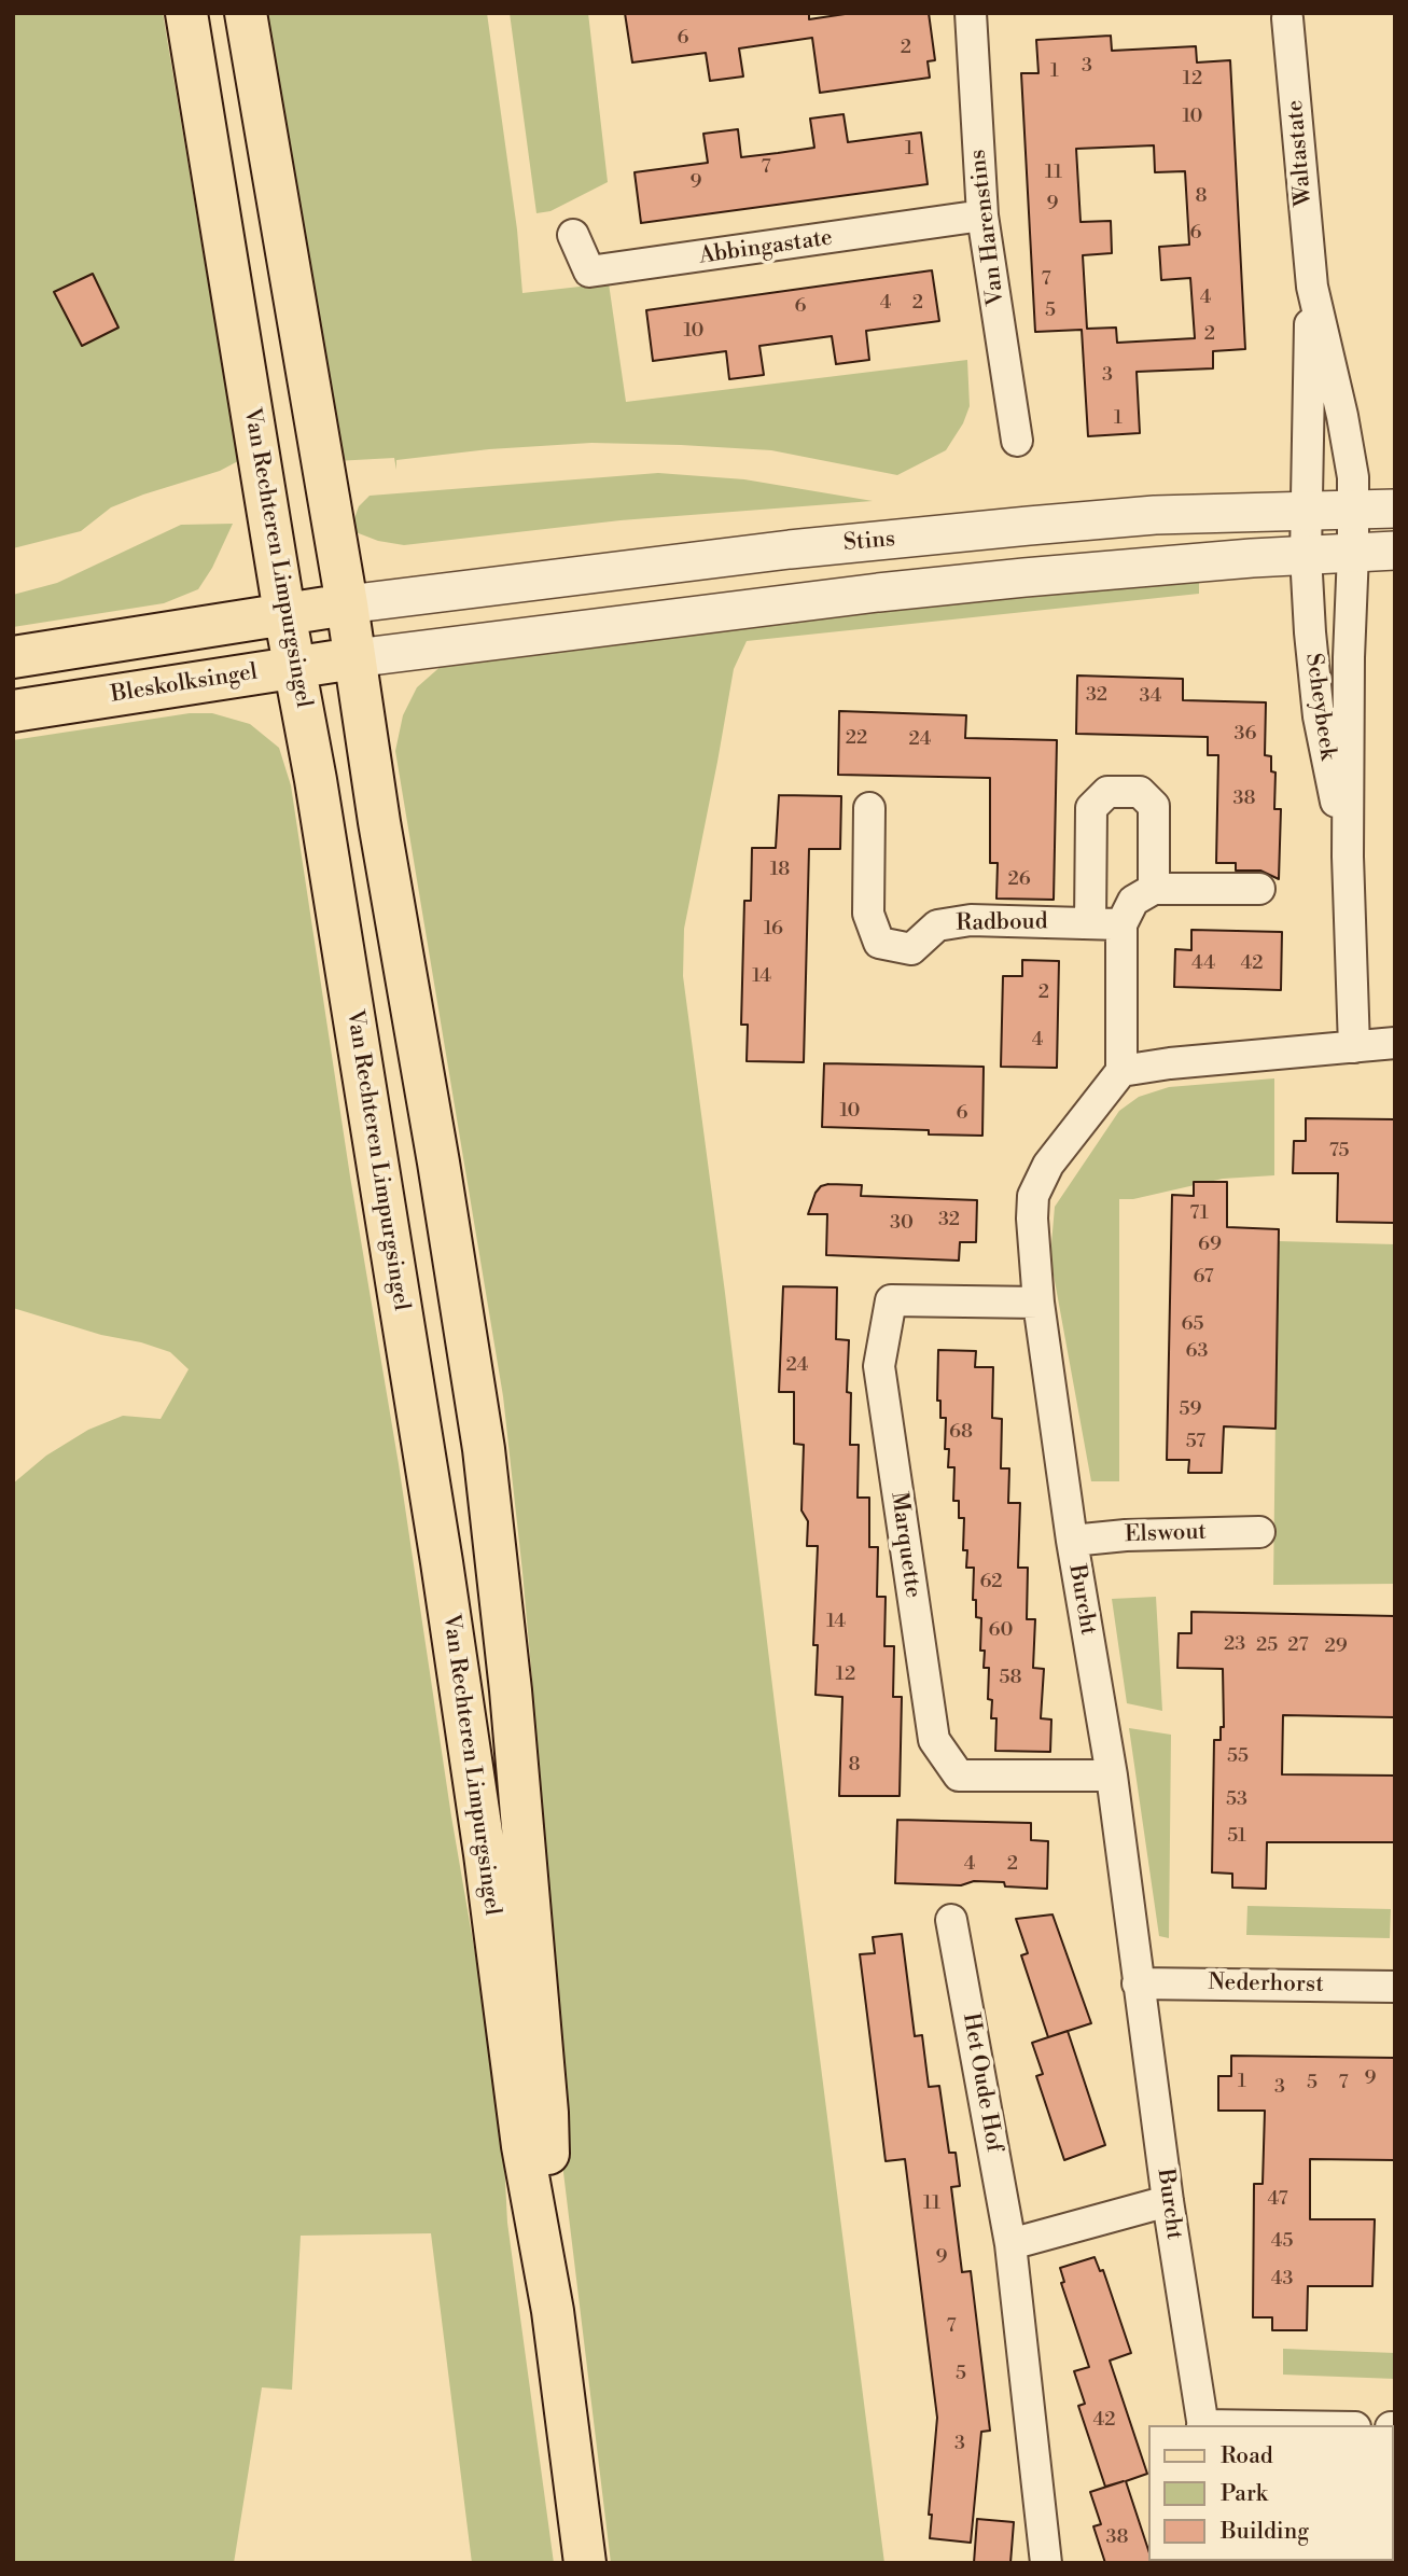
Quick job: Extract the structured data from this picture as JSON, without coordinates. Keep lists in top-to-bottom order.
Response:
{
  "streets": {
    "main road": ["Van Rechteren Limpurgsingel", "Bleskolksingel"],
    "street": [
      "Waltastate",
      "Van Harenstins",
      "Abbingastate",
      "Stins",
      "Scheybeek",
      "Radboud",
      "Elswout",
      "Marquette",
      "Burcht",
      "Nederhorst",
      "Het Oude Hof"
    ]
  },
  "crossings": [
    ["Waltastate", "Stins"],
    ["Waltastate", "Scheybeek"],
    ["Van Harenstins", "Abbingastate"],
    ["Stins", "Van Rechteren Limpurgsingel"],
    ["Van Rechteren Limpurgsingel", "Bleskolksingel"],
    ["Elswout", "Burcht"],
    ["Marquette", "Burcht"],
    ["Burcht", "Nederhorst"]
  ],
  "house_numbers": [
    "6",
    "2",
    "3",
    "1",
    "12",
    "10",
    "1",
    "7",
    "11",
    "9",
    "8",
    "9",
    "6",
    "7",
    "4",
    "4",
    "2",
    "6",
    "5",
    "10",
    "2",
    "3",
    "1",
    "32",
    "34",
    "36",
    "22",
    "24",
    "38",
    "18",
    "26",
    "16",
    "44",
    "42",
    "14",
    "2",
    "4",
    "10",
    "6",
    "75",
    "71",
    "32",
    "30",
    "69",
    "67",
    "65",
    "63",
    "24",
    "59",
    "68",
    "57",
    "62",
    "14",
    "60",
    "23",
    "25",
    "27",
    "29",
    "12",
    "58",
    "55",
    "8",
    "53",
    "51",
    "4",
    "2",
    "9",
    "1",
    "5",
    "7",
    "3",
    "47",
    "11",
    "45",
    "9",
    "43",
    "7",
    "5",
    "42",
    "3",
    "38"
  ],
  "legend": ["Road", "Park", "Building"]
}
